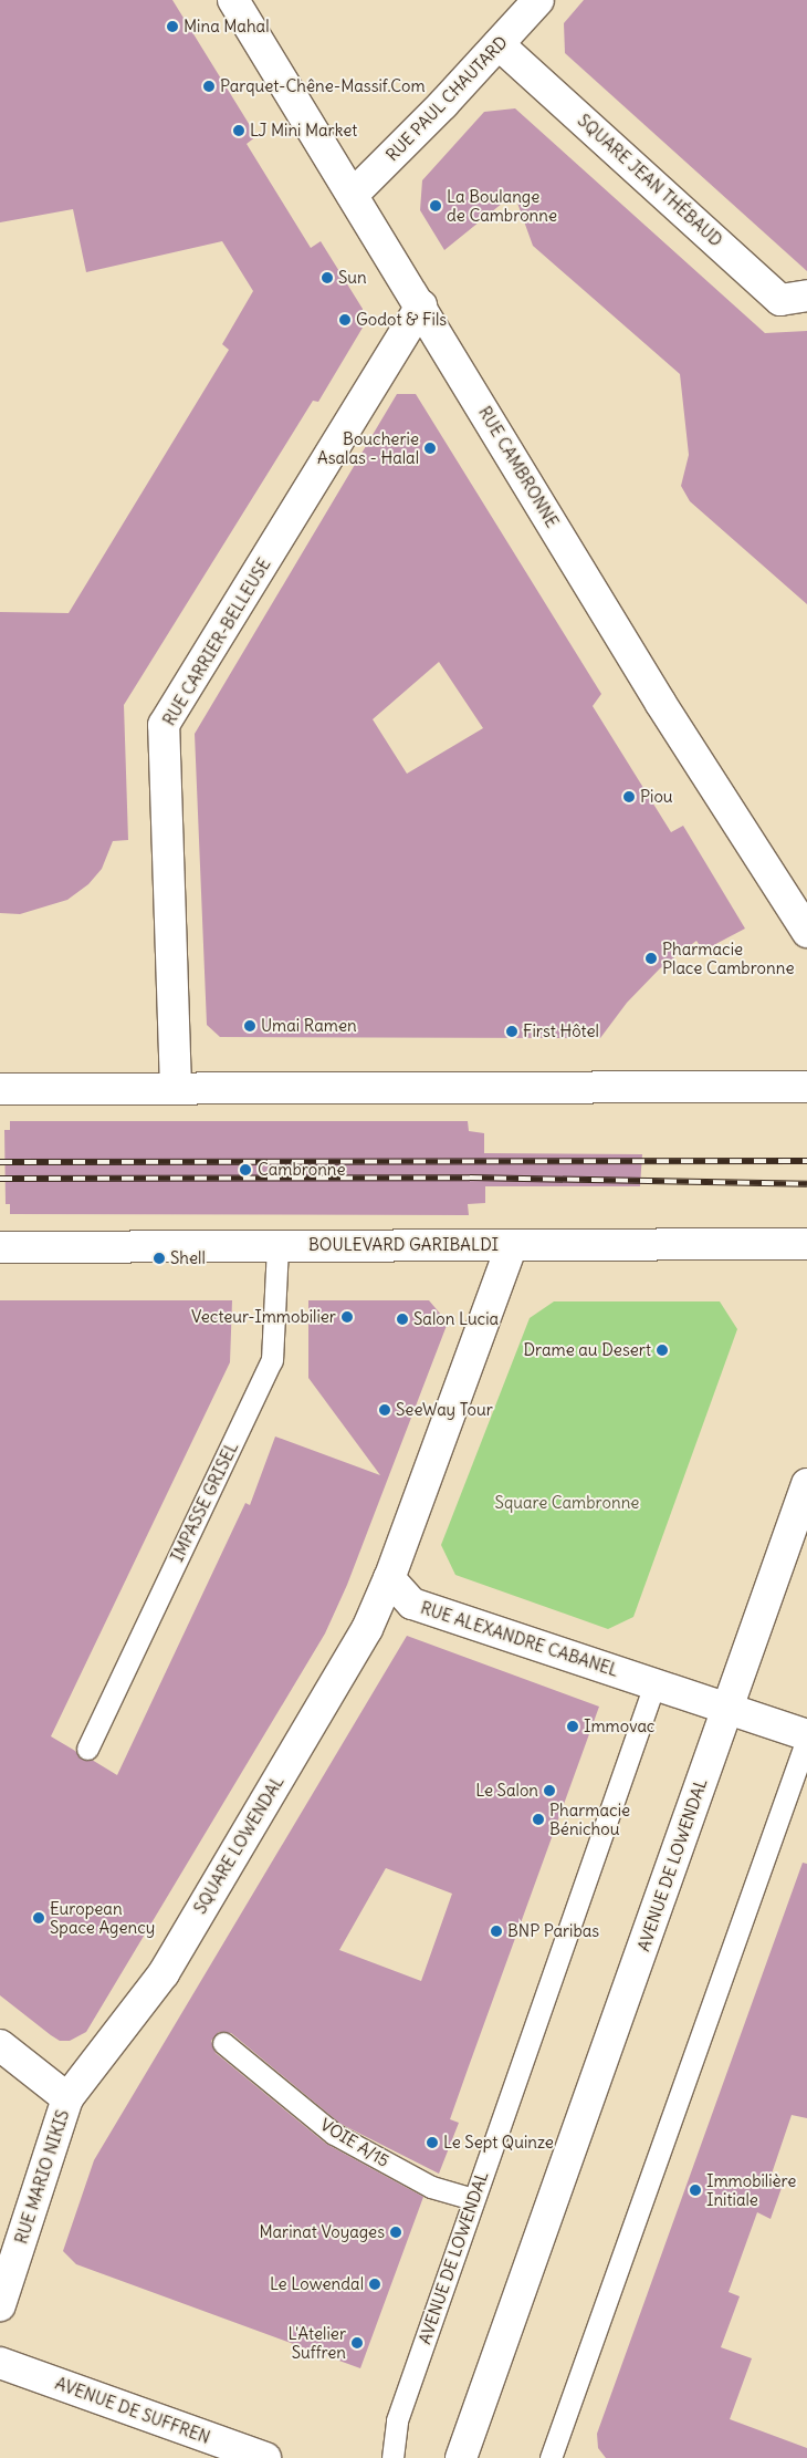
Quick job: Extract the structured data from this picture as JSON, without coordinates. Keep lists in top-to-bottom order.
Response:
{
  "streets": {
    "street": [
      "RUE PAUL CHAUTARD",
      "SQUARE JEAN THÉBAUD",
      "RUE CAMBRONNE",
      "RUE CARRIER-BELLEUSE",
      "BOULEVARD GARIBALDI",
      "RUE ALEXANDRE CABANEL",
      "SQUARE LOWENDAL",
      "AVENUE DE LOWENDAL",
      "RUE MARIO NIKIS",
      "AVENUE DE SUFFREN"
    ],
    "lane": ["IMPASSE GRISEL", "VOIE A/15"]
  },
  "crossings": [
    ["RUE PAUL CHAUTARD", "SQUARE JEAN THÉBAUD"],
    ["RUE PAUL CHAUTARD", "RUE CAMBRONNE"],
    ["RUE CAMBRONNE", "RUE CARRIER-BELLEUSE"],
    ["BOULEVARD GARIBALDI", "IMPASSE GRISEL"],
    ["RUE ALEXANDRE CABANEL", "SQUARE LOWENDAL"],
    ["RUE ALEXANDRE CABANEL", "AVENUE DE LOWENDAL"],
    ["SQUARE LOWENDAL", "RUE MARIO NIKIS"],
    ["AVENUE DE LOWENDAL", "VOIE A/15"]
  ],
  "parks": ["Square Cambronne"],
  "places": [
    "Mina Mahal",
    "Parquet-Chêne-Massif.Com",
    "LJ Mini Market",
    "La Boulange de Cambronne",
    "Sun",
    "Godot & Fils",
    "Boucherie Asalas - Halal",
    "Piou",
    "Pharmacie Place Cambronne",
    "Umai Ramen",
    "First Hôtel",
    "Cambronne",
    "Shell",
    "Vecteur-Immobilier",
    "Salon Lucia",
    "Drame au Desert",
    "SeeWay Tour",
    "Immovac",
    "Le Salon",
    "Pharmacie Bénichou",
    "European Space Agency",
    "BNP Paribas",
    "Le Sept Quinze",
    "Immobilière Initiale",
    "Marinat Voyages",
    "Le Lowendal",
    "L'Atelier Suffren"
  ]
}
